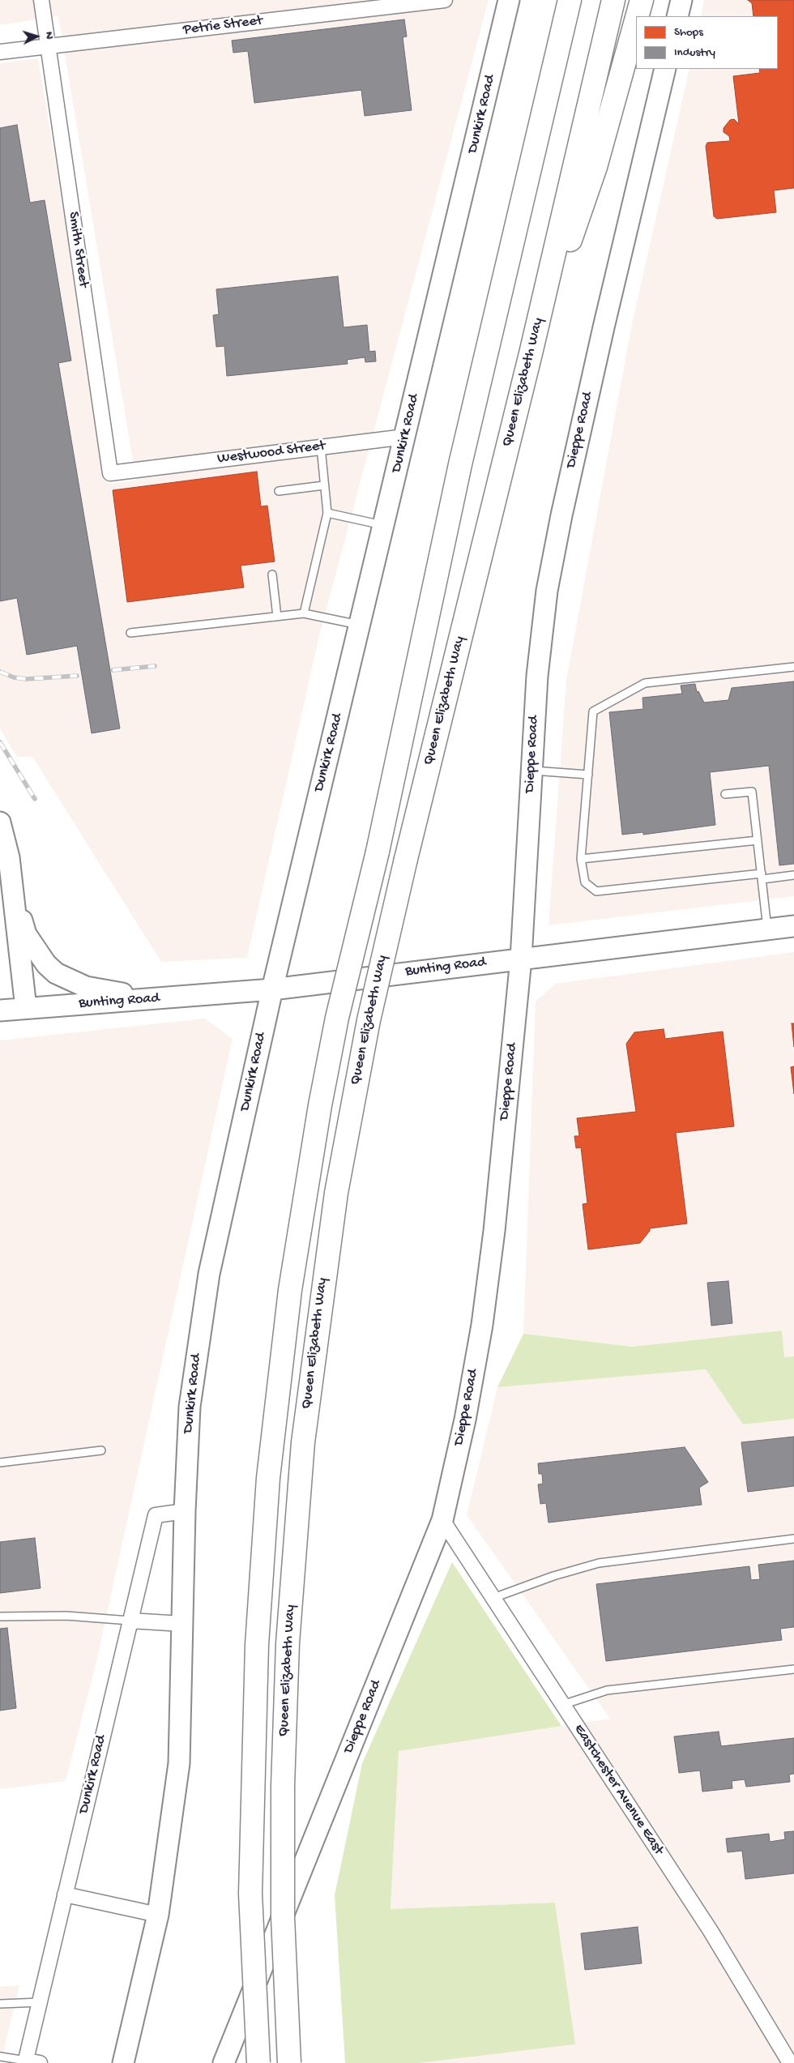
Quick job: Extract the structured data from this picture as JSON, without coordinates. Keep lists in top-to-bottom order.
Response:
{
  "streets": {
    "highway": ["Queen Elizabeth Way"],
    "street": [
      "Petrie Street",
      "Dunkirk Road",
      "Smith Street",
      "Dieppe Road",
      "Westwood Street",
      "Bunting Road",
      "Eastchester Avenue East"
    ]
  },
  "crossings": [
    ["Petrie Street", "Smith Street"],
    ["Dunkirk Road", "Westwood Street"],
    ["Dunkirk Road", "Bunting Road"],
    ["Smith Street", "Westwood Street"],
    ["Dieppe Road", "Bunting Road"],
    ["Dieppe Road", "Eastchester Avenue East"]
  ],
  "legend": ["Shops", "Industry"],
  "north": "right"
}
